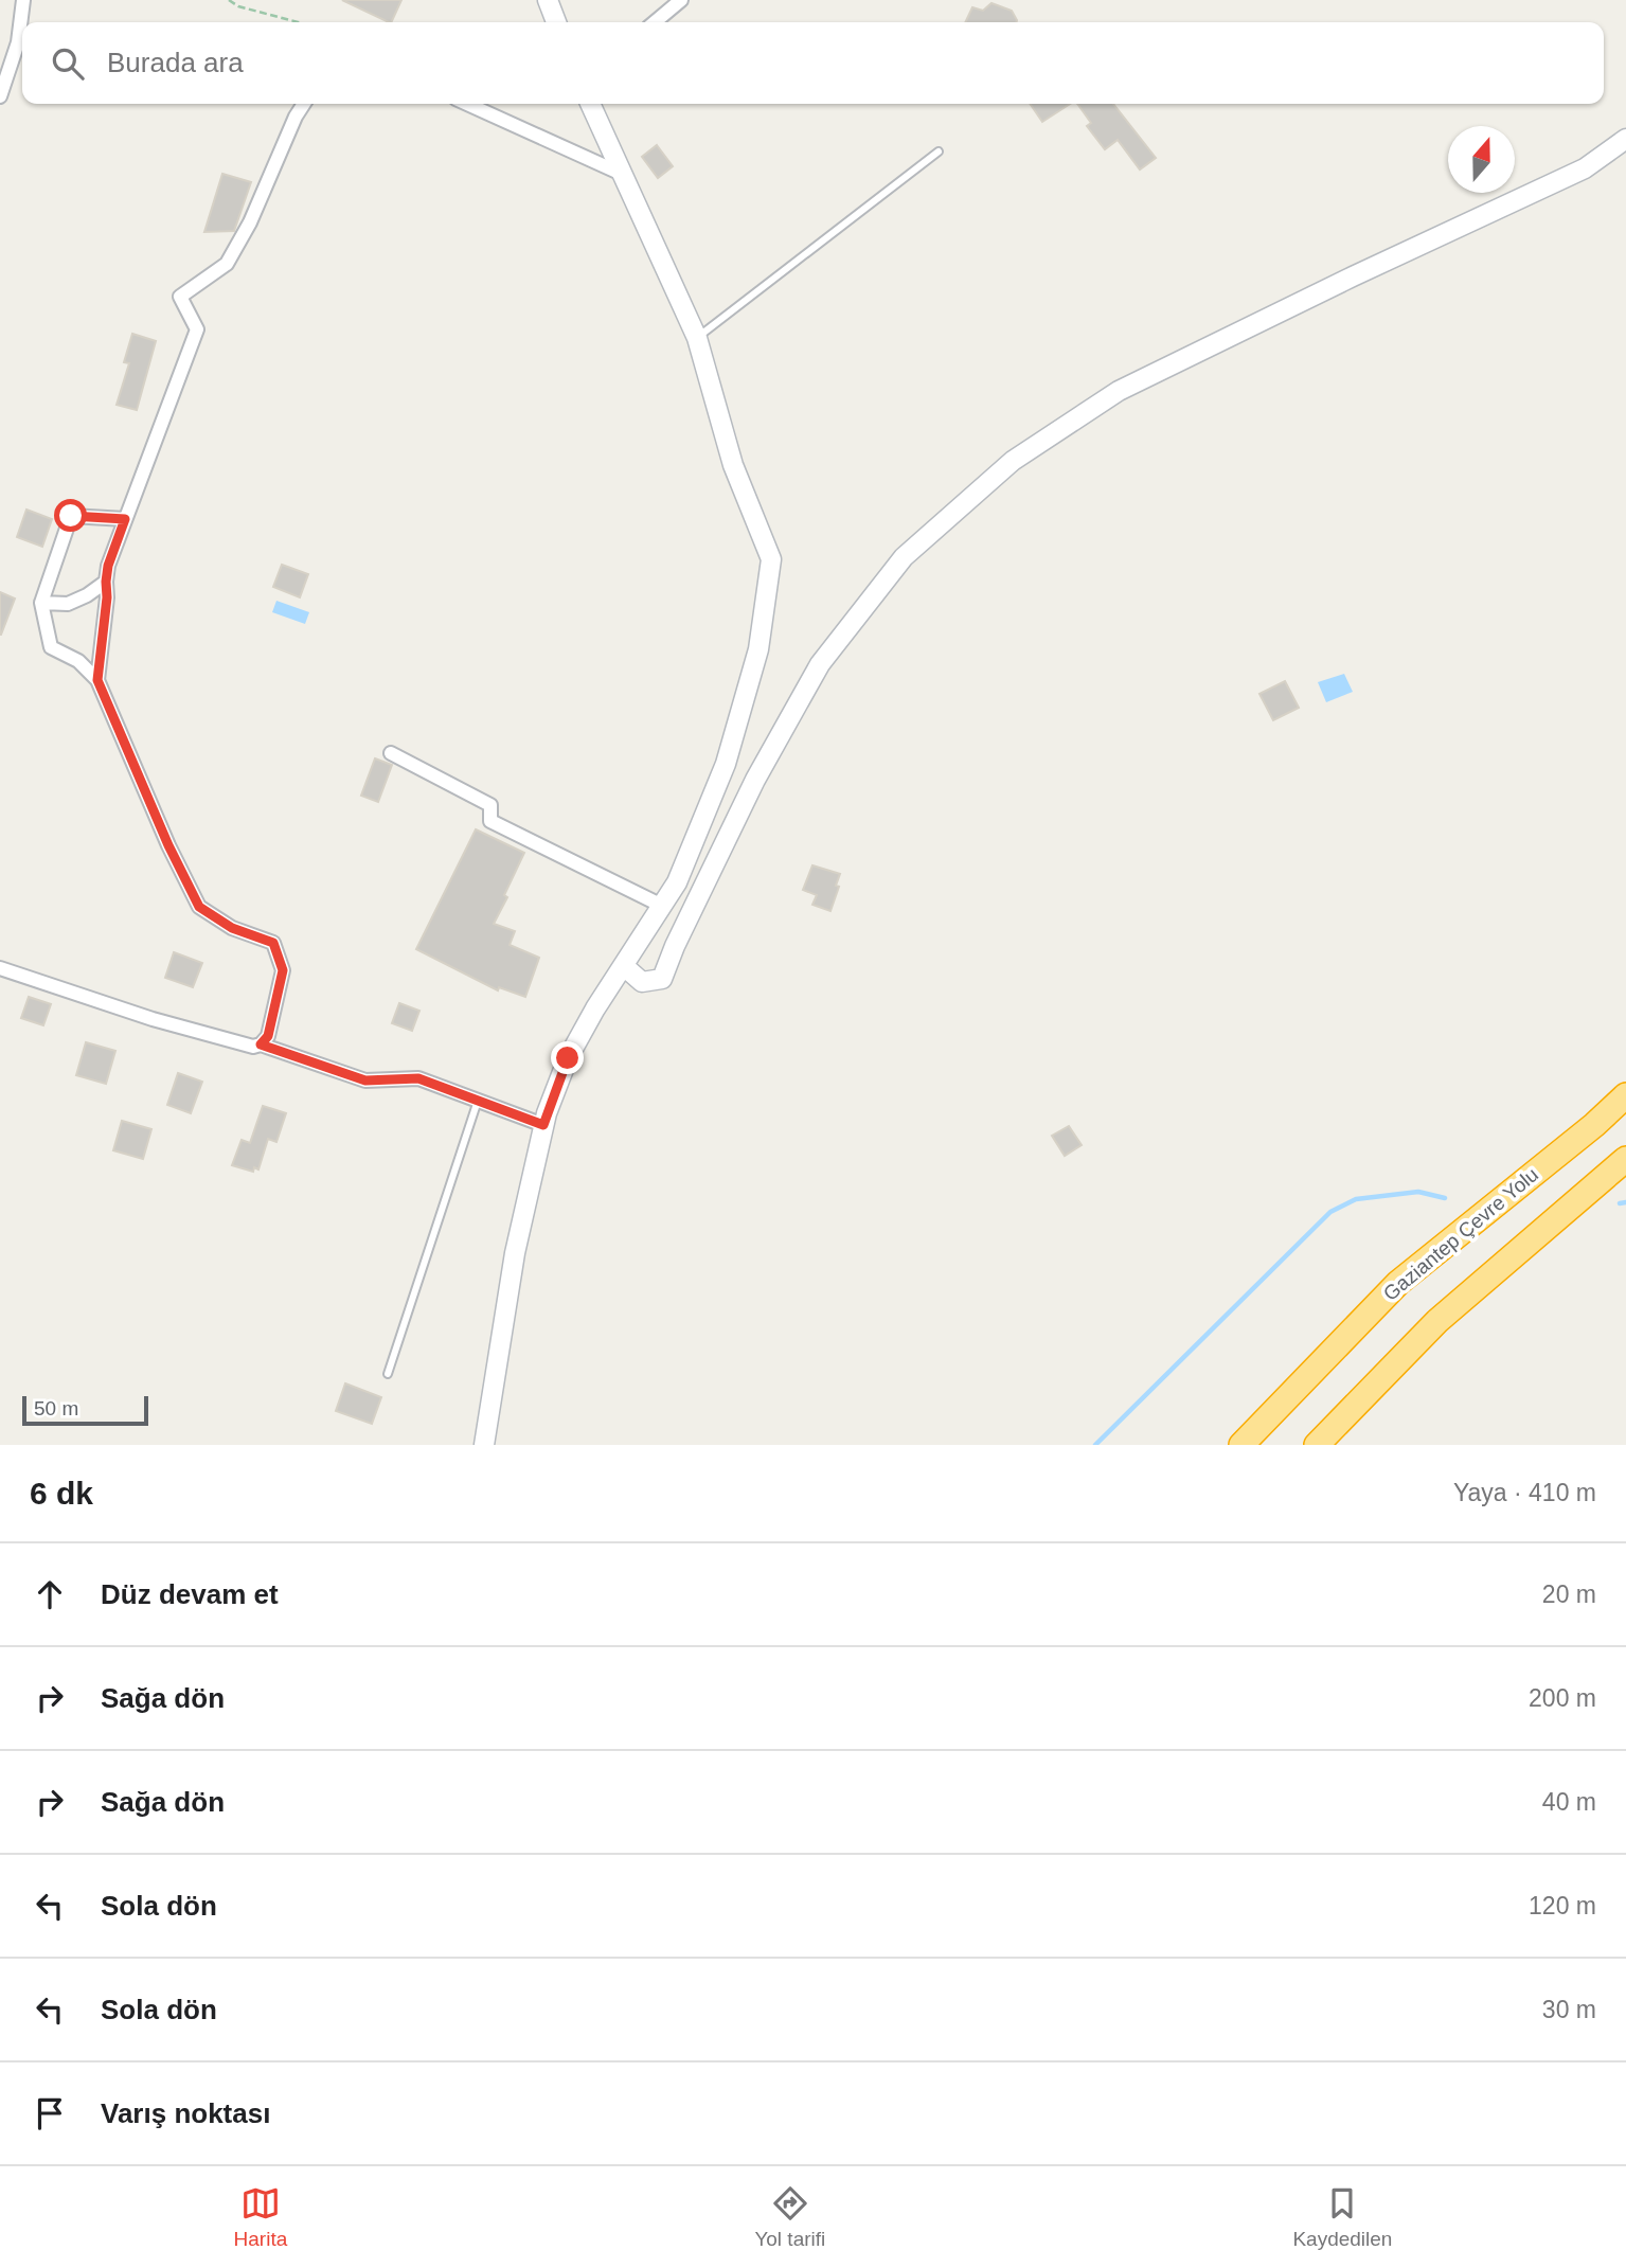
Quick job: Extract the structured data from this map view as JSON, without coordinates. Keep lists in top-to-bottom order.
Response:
{
  "streets": {
    "highway": ["Gaziantep Çevre Yolu"]
  },
  "scale_bar": "50 m",
  "north": "top",
  "page": {
    "search": "Burada ara",
    "scale": "50 m",
    "heading": ["6 dk", "Yaya · 410 m"],
    "list": [
      ["Düz devam et", "20 m"],
      ["Sağa dön", "200 m"],
      ["Sağa dön", "40 m"],
      ["Sola dön", "120 m"],
      ["Sola dön", "30 m"],
      "Varış noktası"
    ],
    "nav": ["Harita", "Yol tarifi", "Kaydedilen"]
  }
}
